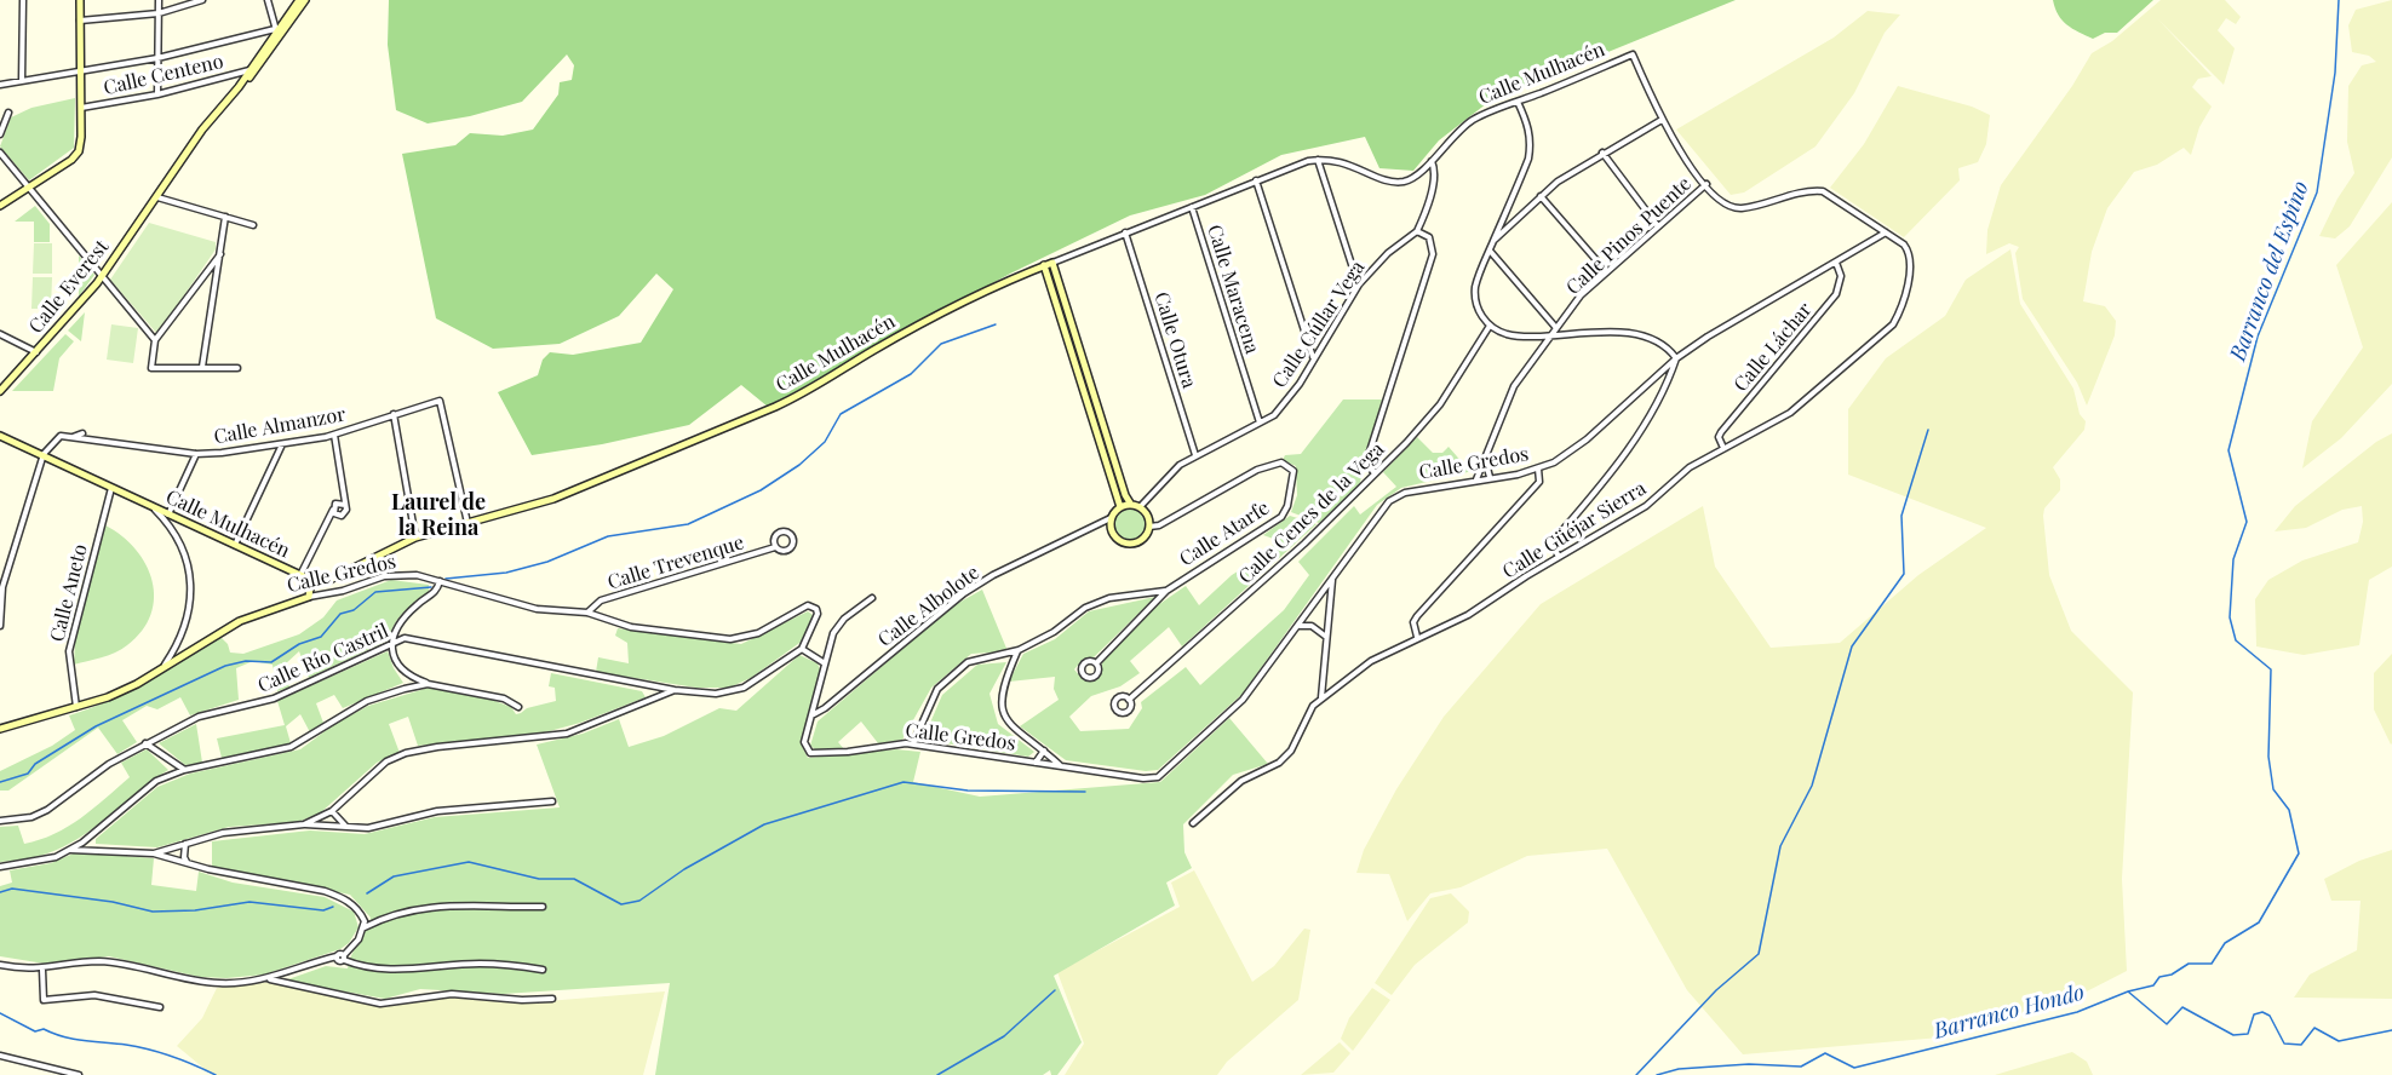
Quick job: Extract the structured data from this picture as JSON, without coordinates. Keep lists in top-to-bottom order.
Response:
{
  "streets": {
    "street": [
      "Calle Mulhacén",
      "Calle Centeno",
      "Calle Pinos Puente",
      "Calle Everest",
      "Calle Maracena",
      "Calle Cúllar Vega",
      "Calle Otura",
      "Calle Láchar",
      "Calle Almanzor",
      "Calle Gredos",
      "Calle Cenes de la Vega",
      "Calle Güéjar Sierra",
      "Calle Atarfe",
      "Calle Trevenque",
      "Calle Aneto",
      "Calle Albolote",
      "Calle Río Castril"
    ]
  },
  "crossings": [
    ["Calle Mulhacén", "Calle Maracena"],
    ["Calle Mulhacén", "Calle Otura"],
    ["Calle Mulhacén", "Calle Almanzor"],
    ["Calle Mulhacén", "Calle Güéjar Sierra"],
    ["Calle Mulhacén", "Calle Aneto"],
    ["Calle Pinos Puente", "Calle Gredos"],
    ["Calle Pinos Puente", "Calle Güéjar Sierra"],
    ["Calle Maracena", "Calle Cúllar Vega"],
    ["Calle Cúllar Vega", "Calle Otura"],
    ["Calle Cúllar Vega", "Calle Atarfe"],
    ["Calle Cúllar Vega", "Calle Albolote"],
    ["Calle Láchar", "Calle Gredos"],
    ["Calle Láchar", "Calle Güéjar Sierra"],
    ["Calle Gredos", "Calle Güéjar Sierra"],
    ["Calle Gredos", "Calle Trevenque"],
    ["Calle Gredos", "Calle Aneto"],
    ["Calle Gredos", "Calle Albolote"],
    ["Calle Gredos", "Calle Río Castril"],
    ["Calle Atarfe", "Calle Albolote"]
  ],
  "districts": ["Laurel de la Reina"],
  "water": ["Barranco del Espino", "Barranco Hondo"]
}
